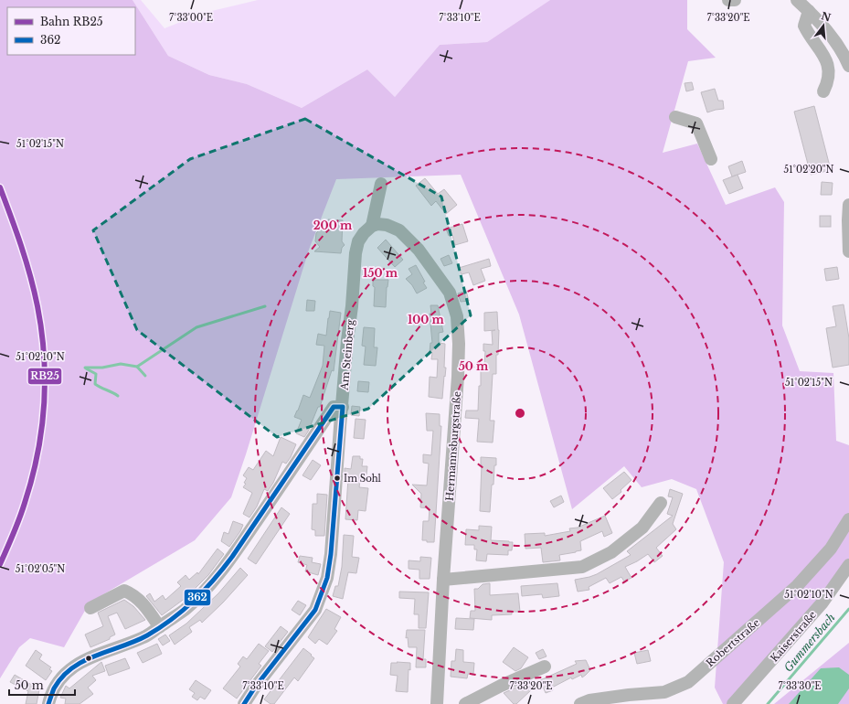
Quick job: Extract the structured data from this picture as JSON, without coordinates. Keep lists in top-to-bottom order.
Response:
{
  "streets": {
    "street": [
      "Am Steinberg",
      "Hermannsburgstraße",
      "Kaiserstraße",
      "Robertstraße"
    ]
  },
  "crossings": [
    ["Am Steinberg", "Hermannsburgstraße"]
  ],
  "water": ["Gummersbach"],
  "places": ["Im Sohl"],
  "lines": ["rail line RB25", "transit line 362"],
  "legend": ["Bahn RB25", "362"],
  "scale_bar": "50 m",
  "north": "top",
  "coordinates": [
    "7°33'00\"E",
    "7°33'10\"E",
    "7°33'20\"E",
    "51°02'15\"N",
    "51°02'20\"N",
    "51°02'10\"N",
    "51°02'05\"N",
    "7°33'30\"E"
  ],
  "rings": [
    "200 m",
    "150 m",
    "100 m",
    "50 m"
  ]
}
